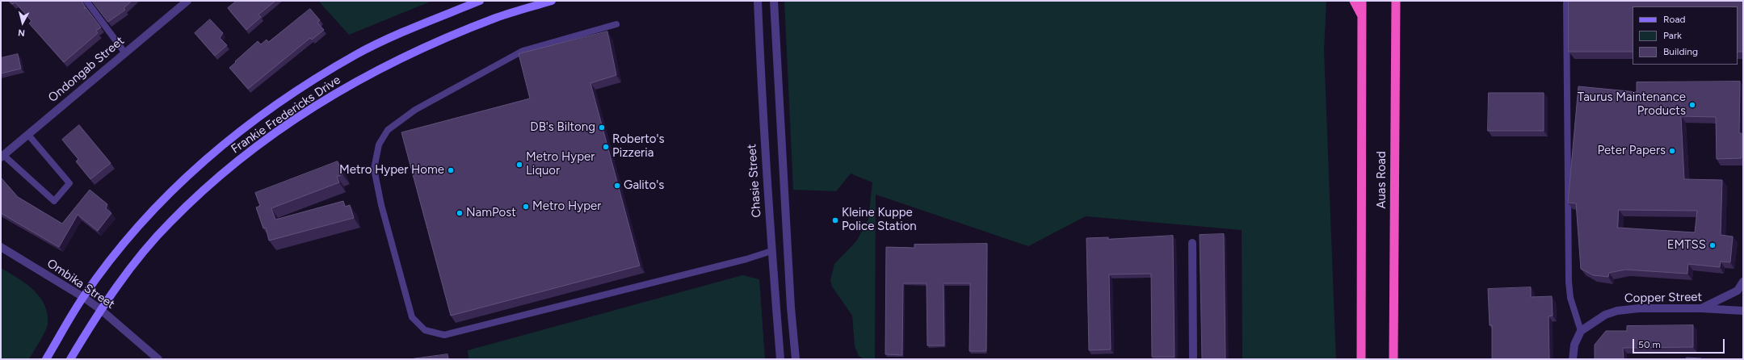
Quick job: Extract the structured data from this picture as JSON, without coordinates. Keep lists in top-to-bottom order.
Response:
{
  "streets": {
    "highway": ["Auas Road"],
    "main road": ["Frankie Fredericks Drive"],
    "street": [
      "Ondongab Street",
      "Chasie Street",
      "Ombika Street",
      "Copper Street"
    ]
  },
  "crossings": [
    ["Frankie Fredericks Drive", "Ombika Street"]
  ],
  "places": [
    "Taurus Maintenance Products",
    "DB's Biltong",
    "Roberto's Pizzeria",
    "Peter Papers",
    "Metro Hyper Liquor",
    "Metro Hyper Home",
    "Galito's",
    "Metro Hyper",
    "NamPost",
    "Kleine Kuppe Police Station",
    "EMTSS"
  ],
  "legend": ["Road", "Park", "Building"],
  "scale_bar": "50 m",
  "north": "bottom"
}
